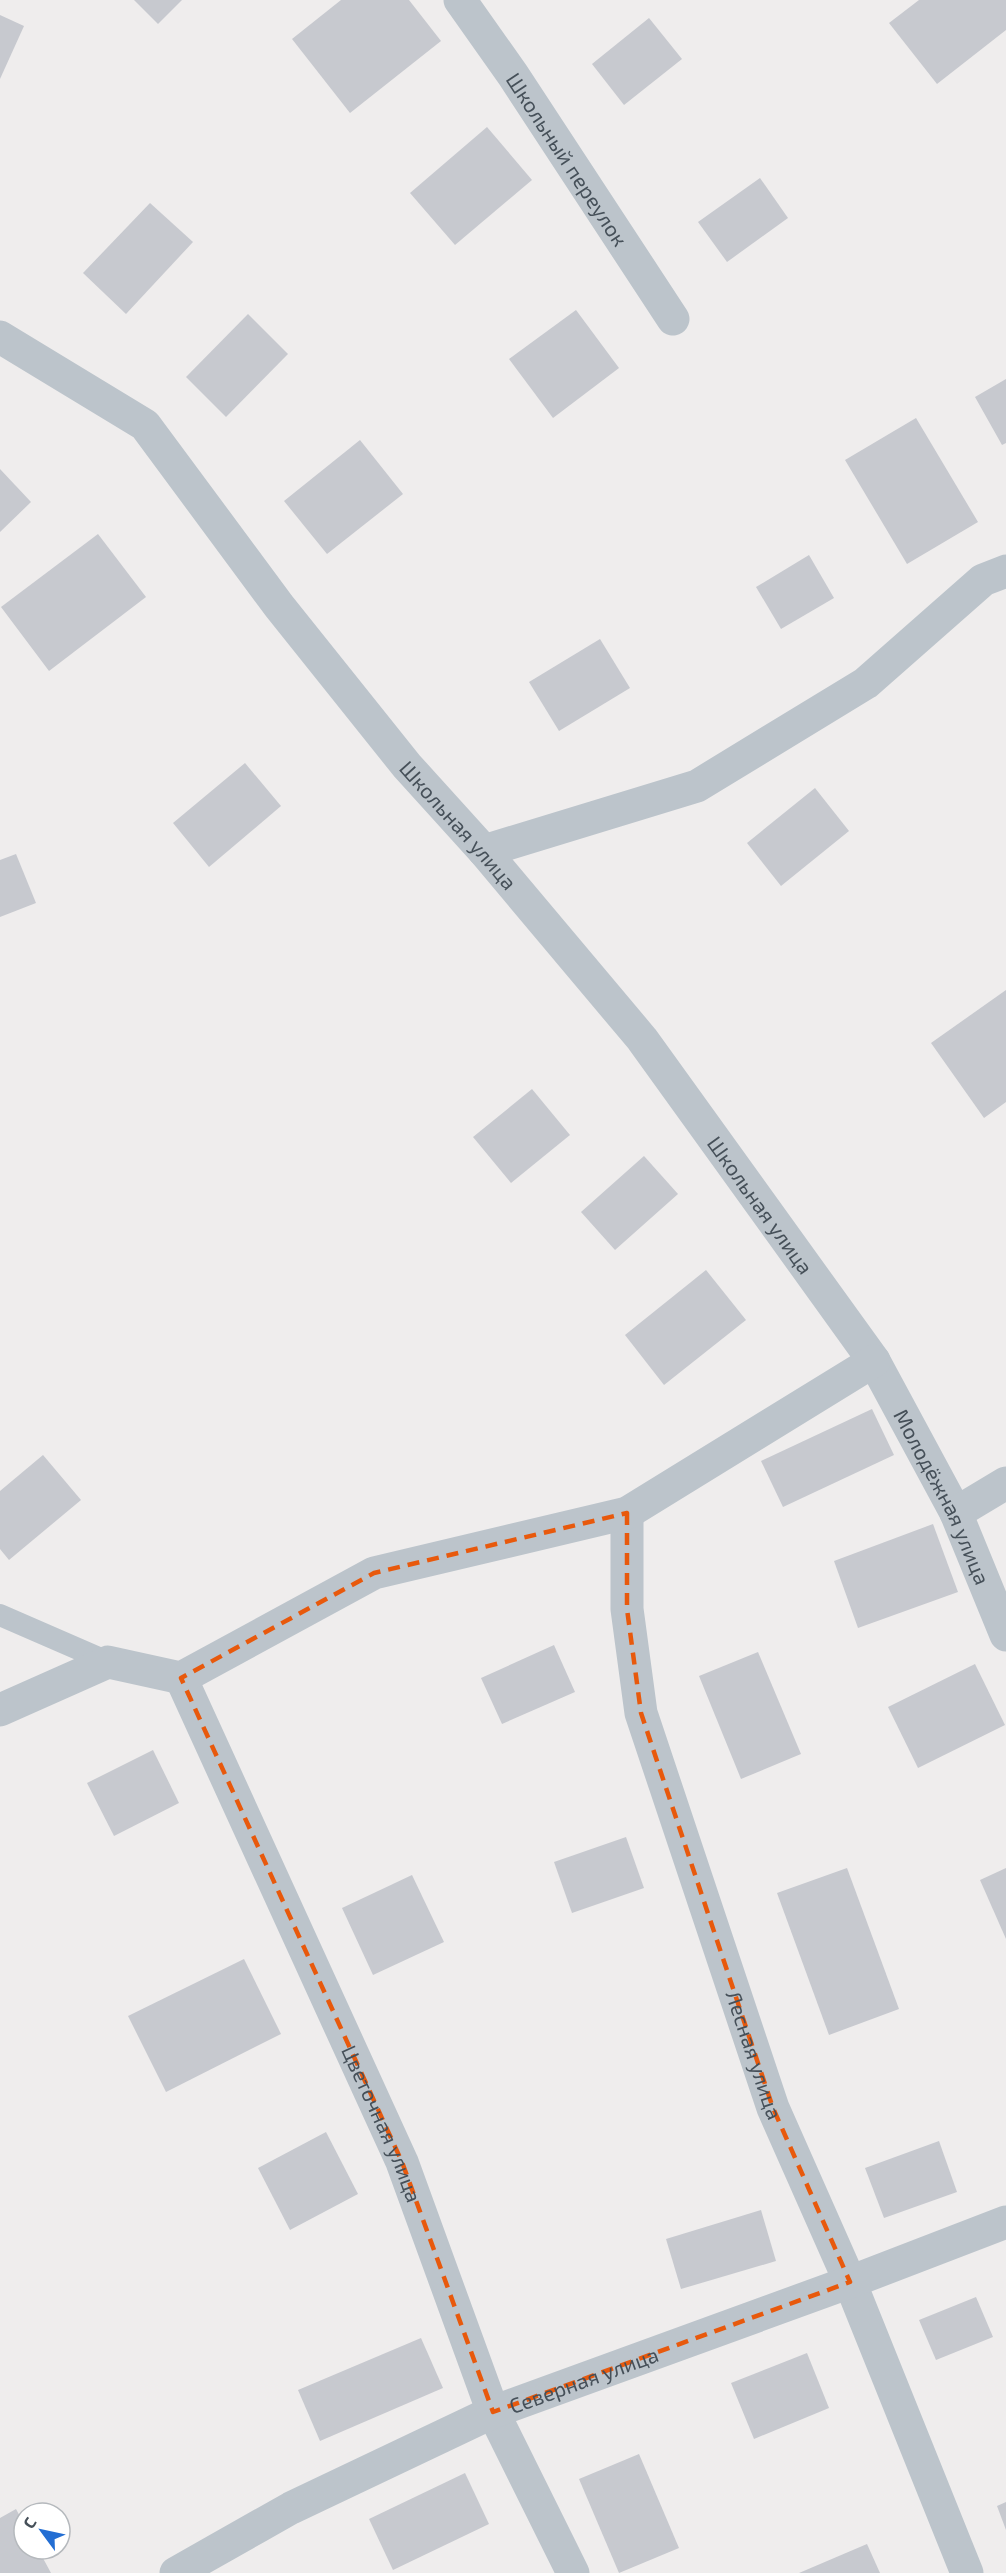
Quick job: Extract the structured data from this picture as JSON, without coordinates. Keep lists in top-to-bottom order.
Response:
{
  "streets": {
    "street": [
      "Школьный переулок",
      "Школьная улица",
      "Молодёжная улица",
      "Лесная улица",
      "Цветочная улица",
      "Северная улица"
    ]
  },
  "crossings": [
    ["Школьная улица", "Молодёжная улица"],
    ["Лесная улица", "Северная улица"],
    ["Цветочная улица", "Северная улица"]
  ],
  "north": "top left"
}
